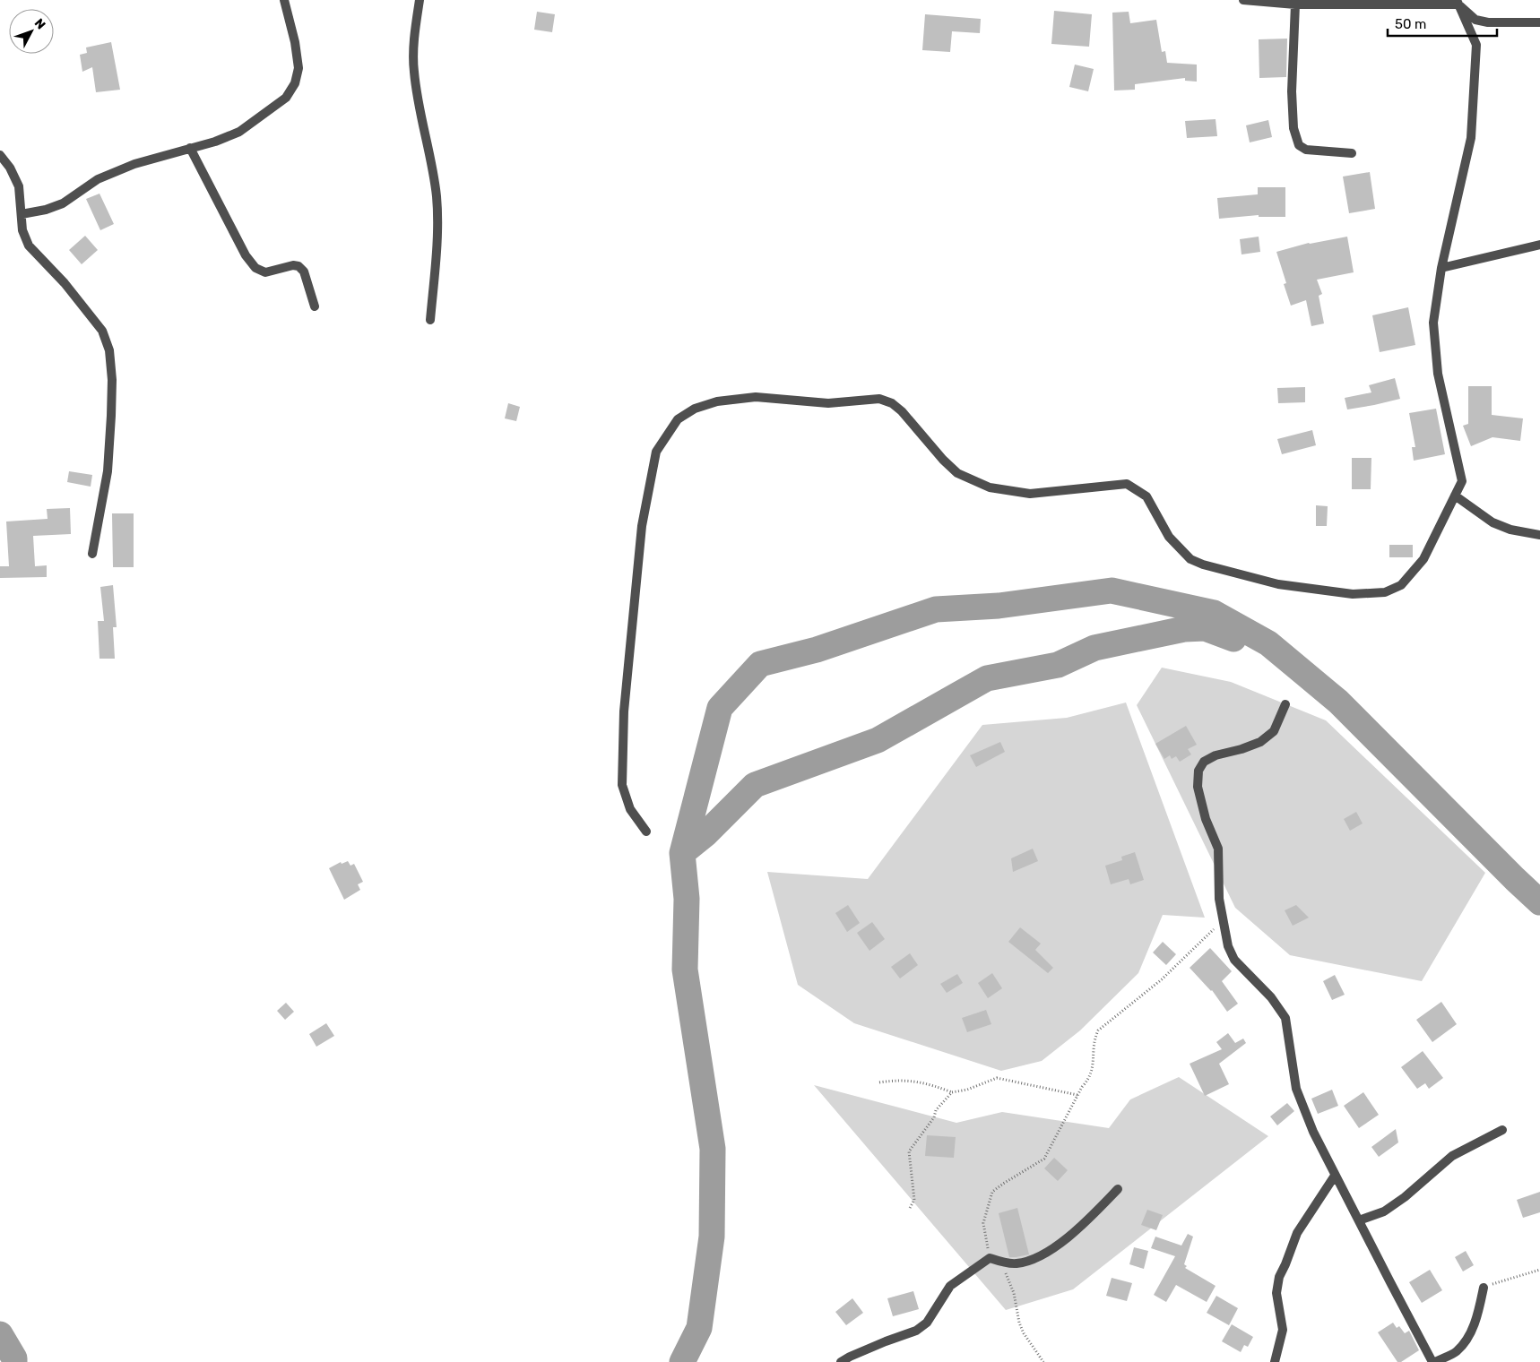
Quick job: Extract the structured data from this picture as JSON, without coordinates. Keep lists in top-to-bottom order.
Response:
{
  "scale_bar": "50 m",
  "north": "top right"
}
